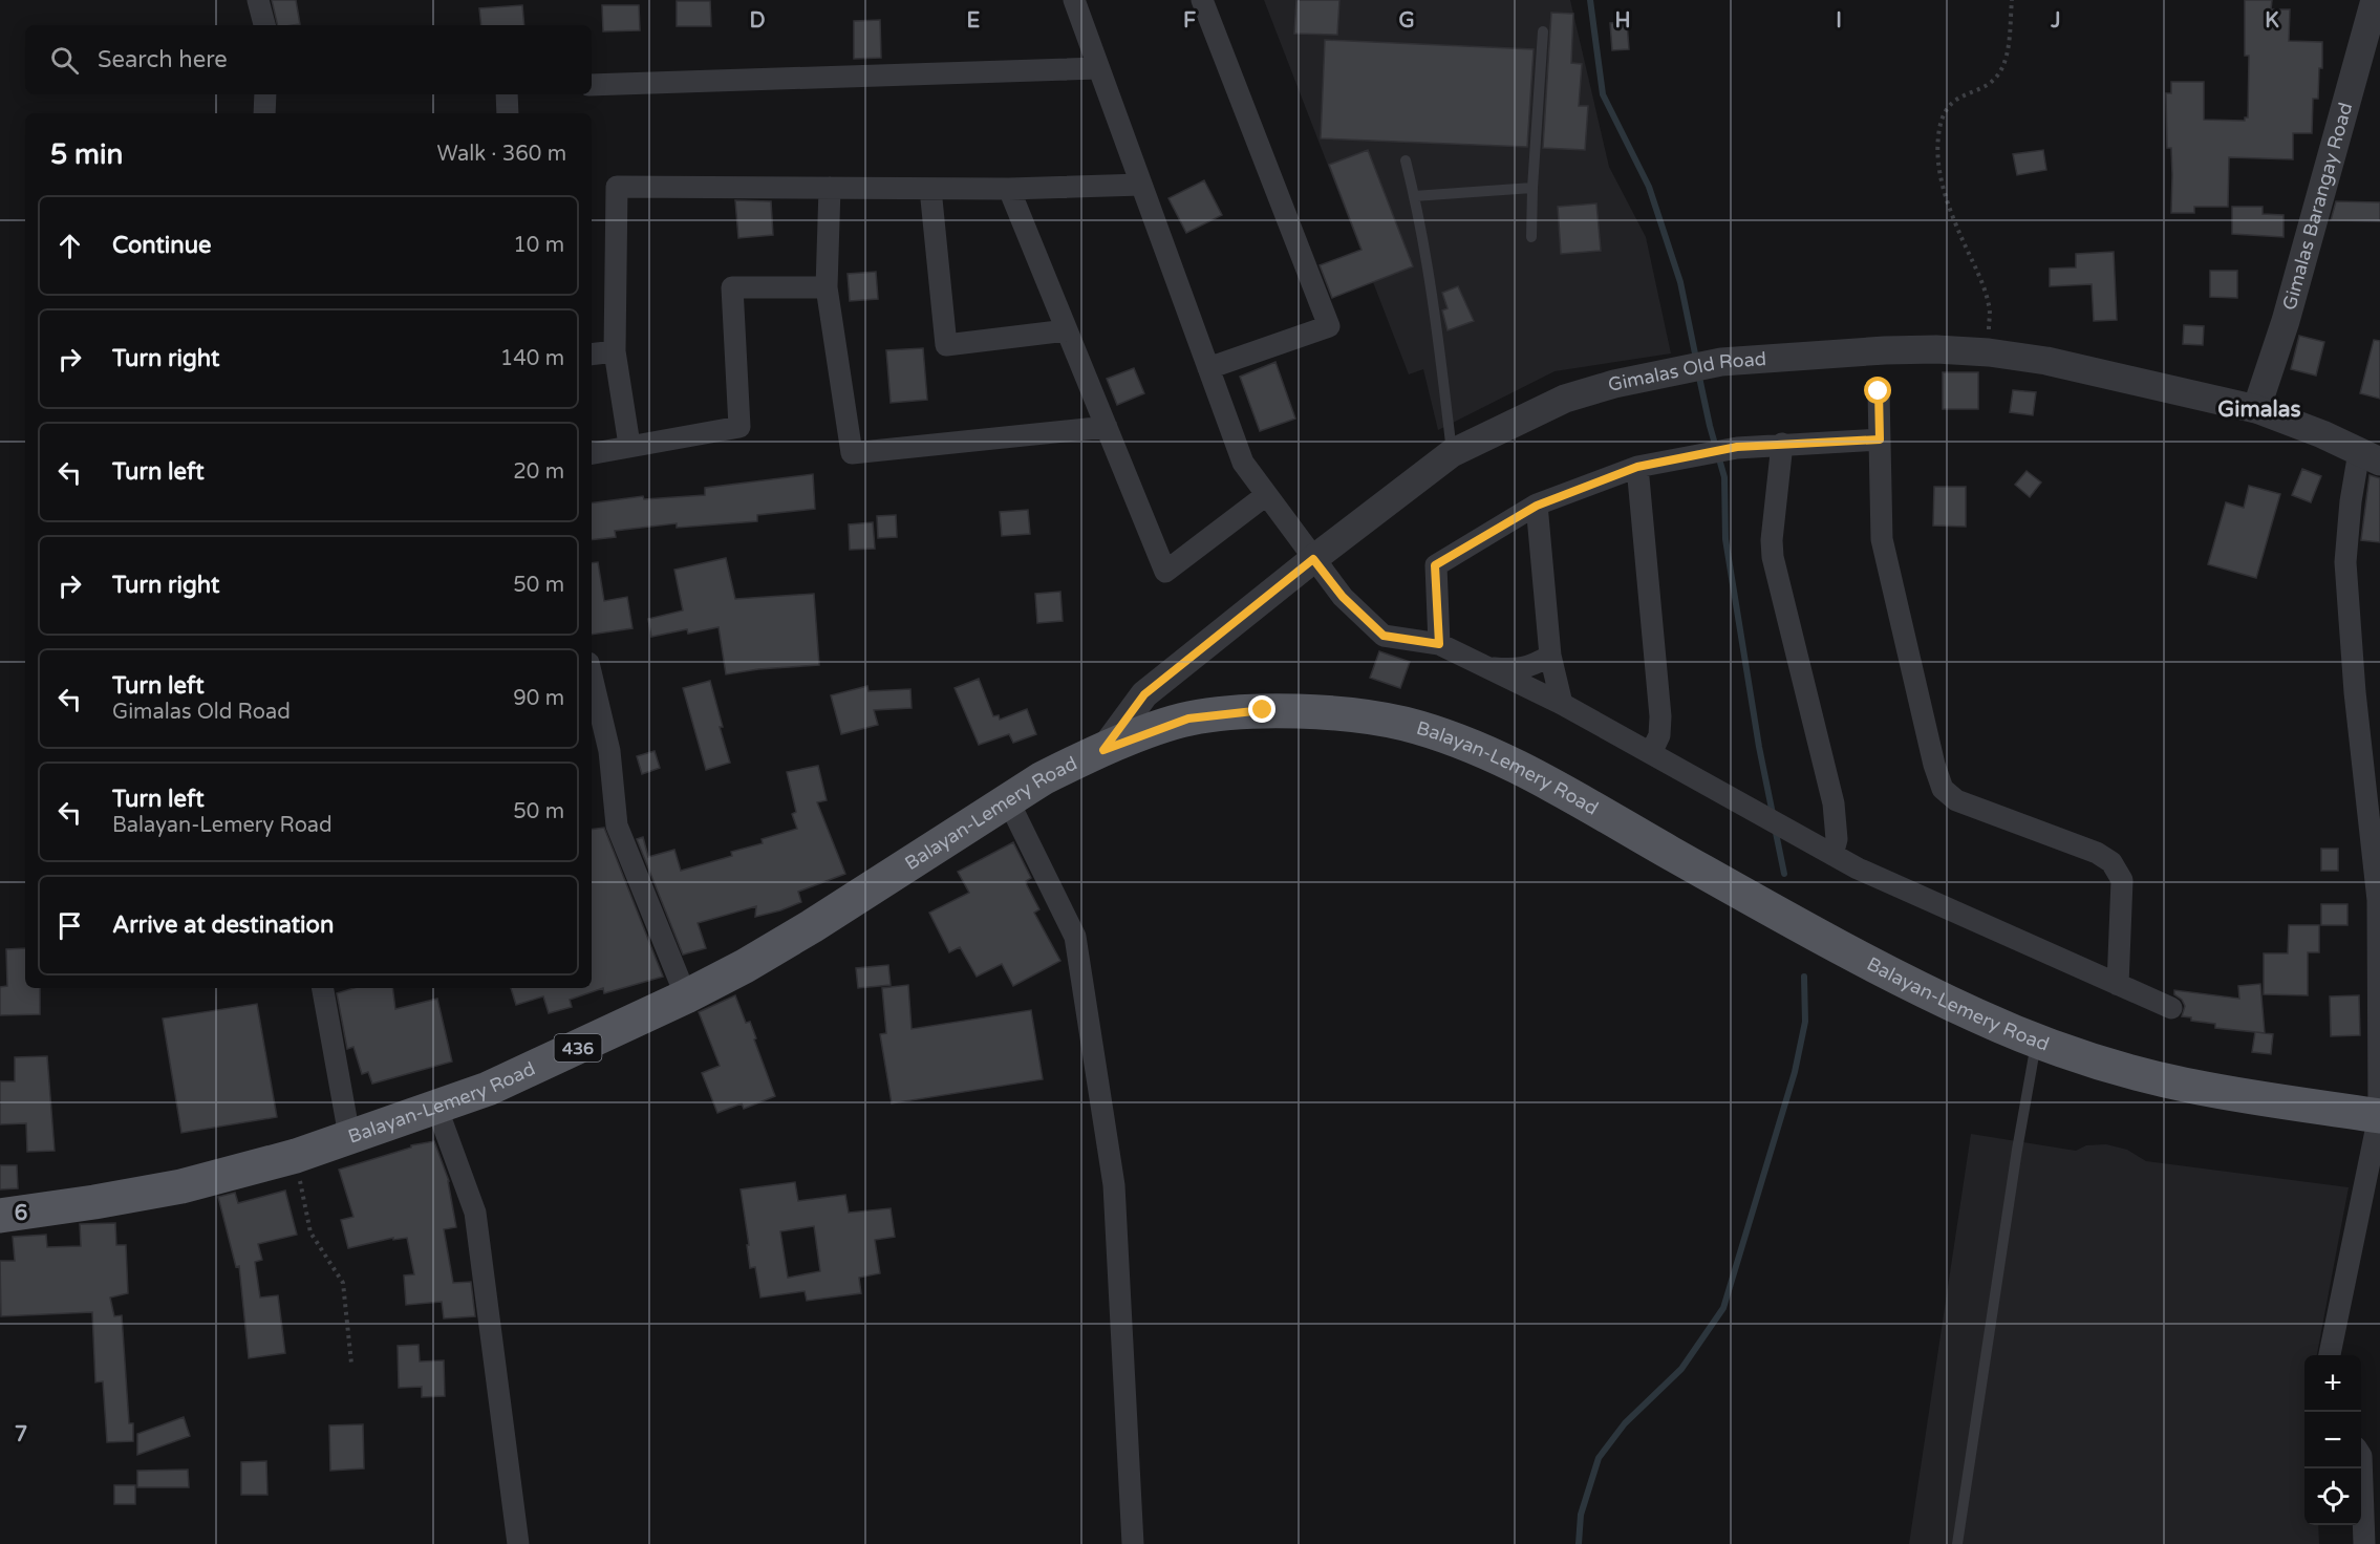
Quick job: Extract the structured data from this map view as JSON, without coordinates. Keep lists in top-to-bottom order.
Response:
{
  "streets": {
    "main road": ["Balayan-Lemery Road", "436"],
    "street": ["Gimalas Barangay Road", "Gimalas Old Road"]
  },
  "crossings": [
    ["Gimalas Barangay Road", "Gimalas Old Road"],
    ["Gimalas Old Road", "Balayan-Lemery Road"]
  ],
  "districts": ["Gimalas"],
  "page": {
    "search": "Search here",
    "heading": ["5 min", "Walk · 360 m"],
    "list": [
      ["Continue", "10 m"],
      ["Turn right", "140 m"],
      ["Turn left", "20 m"],
      ["Turn right", "50 m"],
      ["Turn left", "Gimalas Old Road", "90 m"],
      ["Turn left", "Balayan-Lemery Road", "50 m"],
      "Arrive at destination"
    ],
    "map_buttons": ["+", "−"]
  },
  "grid": {
    "columns": [
      "D",
      "E",
      "F",
      "G",
      "H",
      "I",
      "J",
      "K"
    ],
    "rows": ["6", "7"]
  }
}
